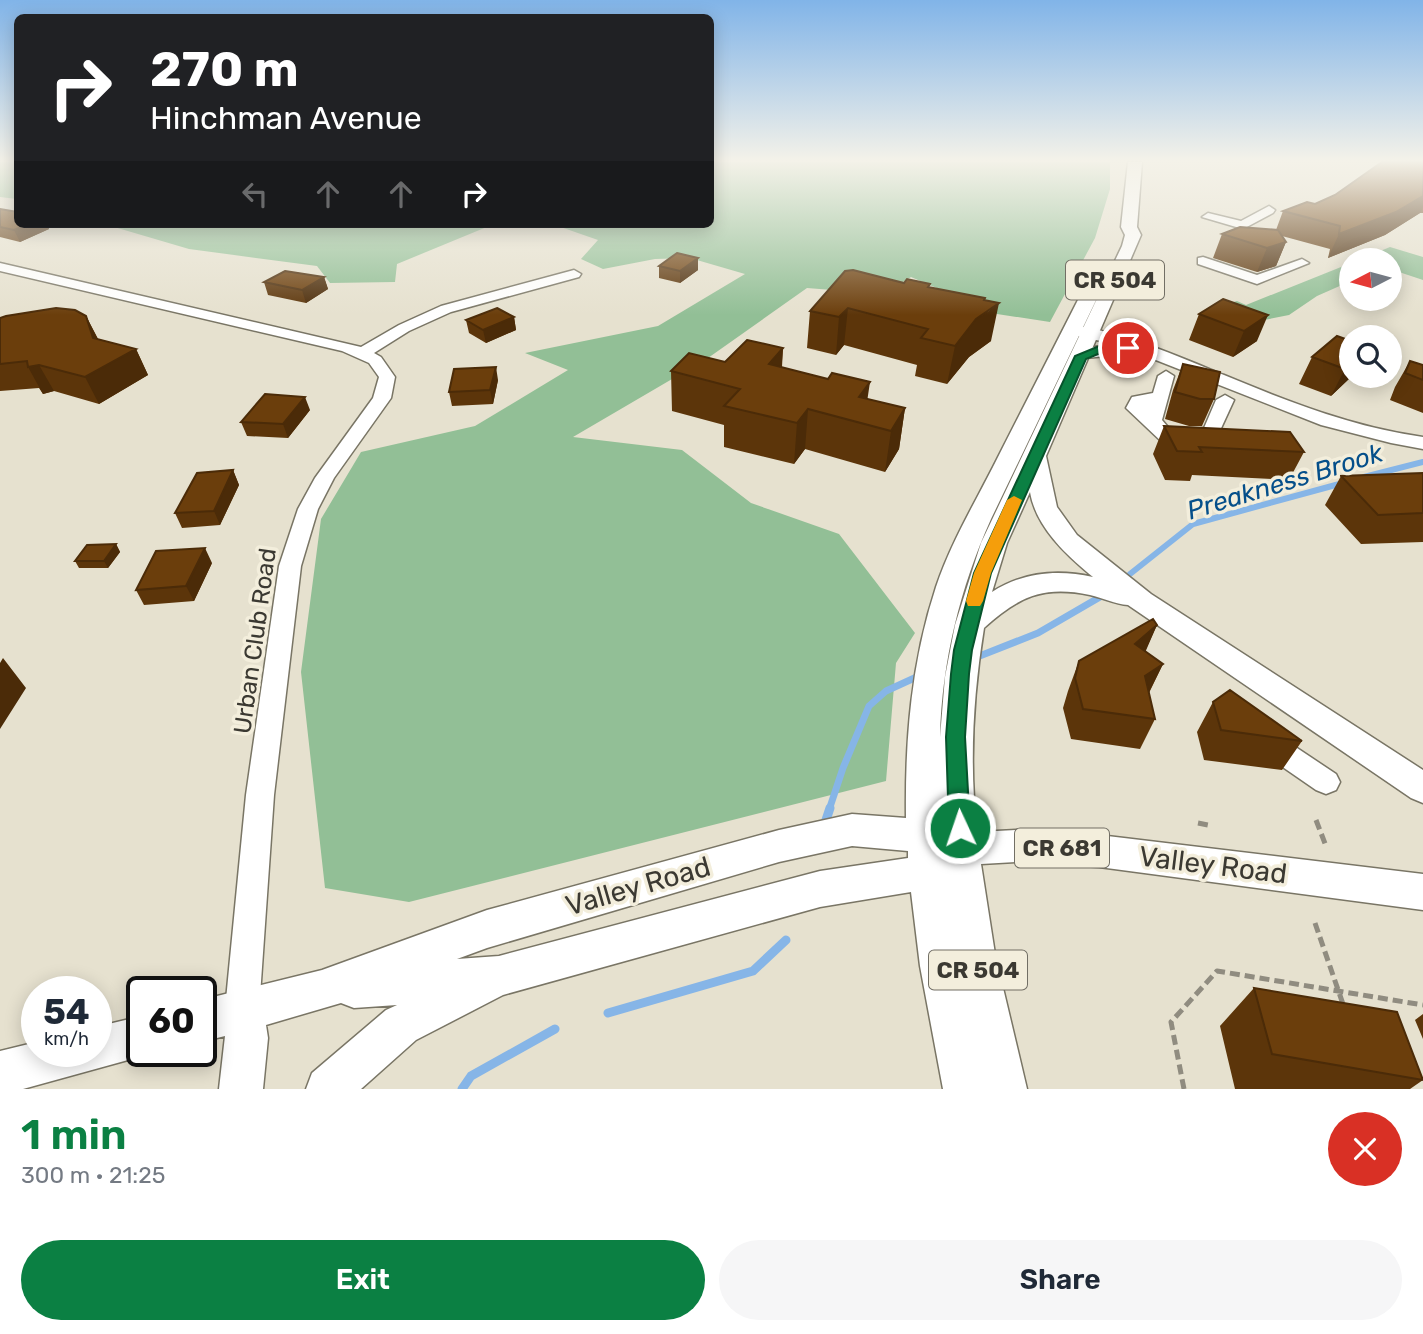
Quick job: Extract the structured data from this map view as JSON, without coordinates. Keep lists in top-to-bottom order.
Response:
{
  "streets": {
    "main road": ["CR 504", "CR 681", "Valley Road"],
    "street": ["Urban Club Road"]
  },
  "crossings": [
    ["CR 504", "Valley Road"],
    ["Urban Club Road", "Valley Road"]
  ],
  "water": ["Preakness Brook"],
  "north": "left",
  "page": {
    "turn": ["270 m", "Hinchman Avenue"],
    "speed": "54 km/h",
    "limit": "60",
    "heading": ["1 min", "300 m · 21:25"],
    "buttons": ["Exit", "Share"]
  }
}
